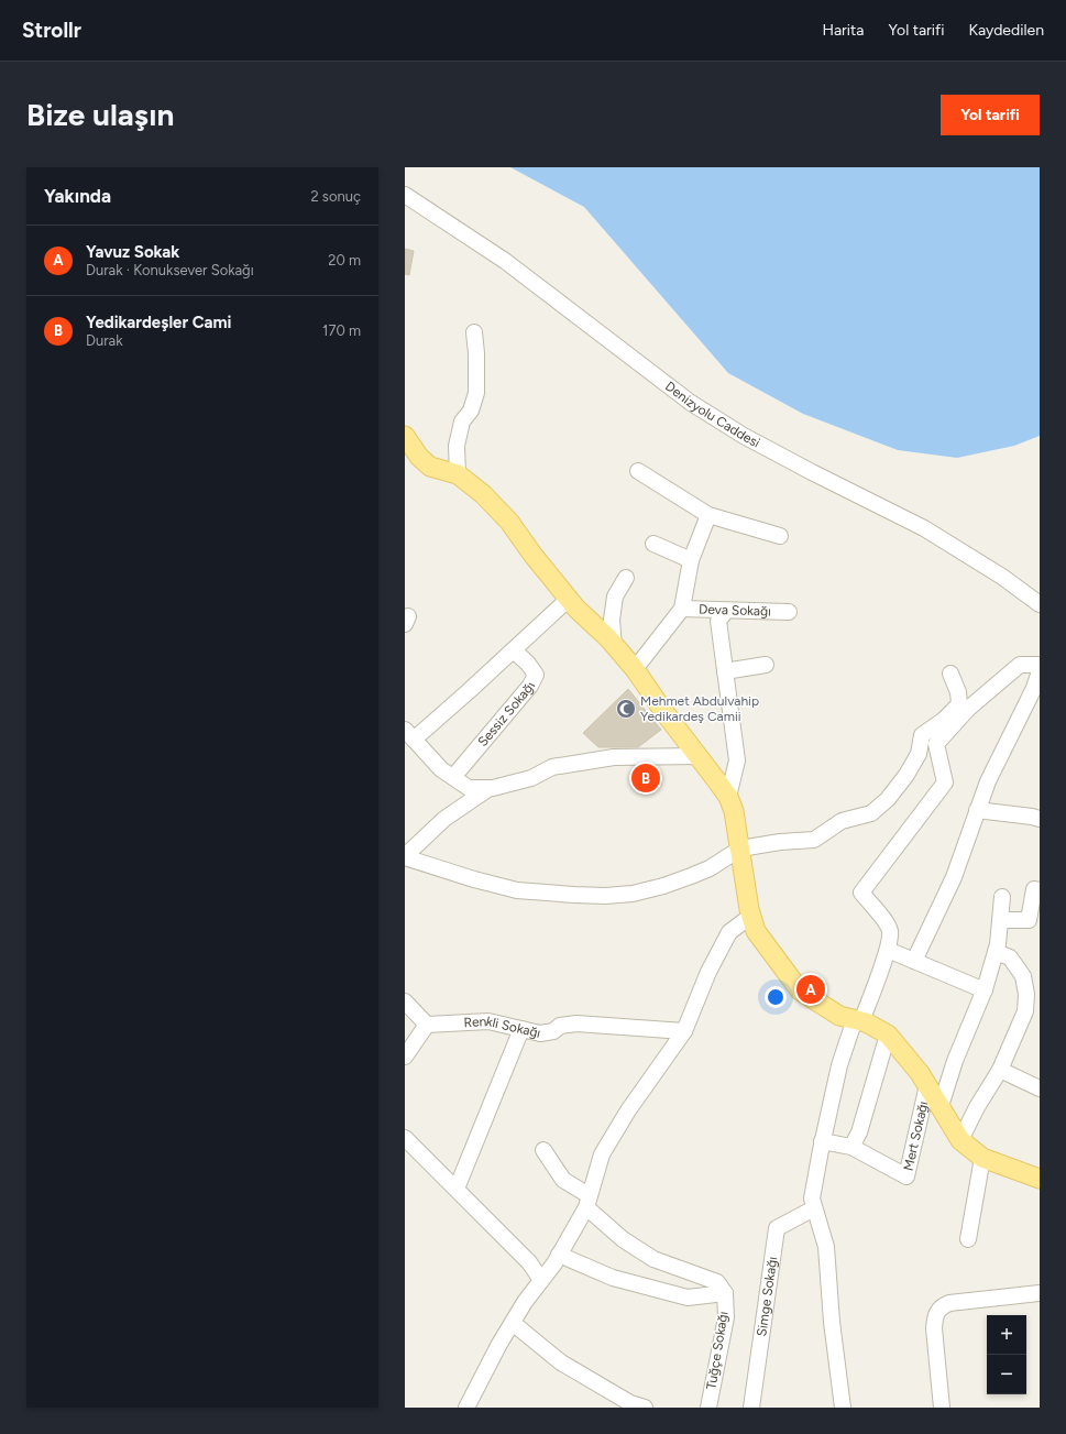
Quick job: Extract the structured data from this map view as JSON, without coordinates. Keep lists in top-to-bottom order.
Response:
{
  "streets": {
    "street": [
      "Denizyolu Caddesi",
      "Deva Sokağı",
      "Sessiz Sokağı",
      "Renkli Sokağı",
      "Mert Sokağı",
      "Simge Sokağı",
      "Tuğçe Sokağı"
    ]
  },
  "places": {
    "mosque": ["Mehmet Abdulvahip Yedikardeş Camii"]
  },
  "page": {
    "header": "Strollr",
    "nav": ["Harita", "Yol tarifi", "Kaydedilen"],
    "buttons": "Yol tarifi",
    "title": "Bize ulaşın",
    "heading": ["Yakında", "2 sonuç"],
    "list": [
      {
        "mark": "A",
        "name": "Yavuz Sokak",
        "note": "Durak · Konuksever Sokağı",
        "value": "20 m"
      },
      {
        "mark": "B",
        "name": "Yedikardeşler Cami",
        "note": "Durak",
        "value": "170 m"
      }
    ],
    "pins": ["B", "A"],
    "map_buttons": ["+", "−"]
  }
}
